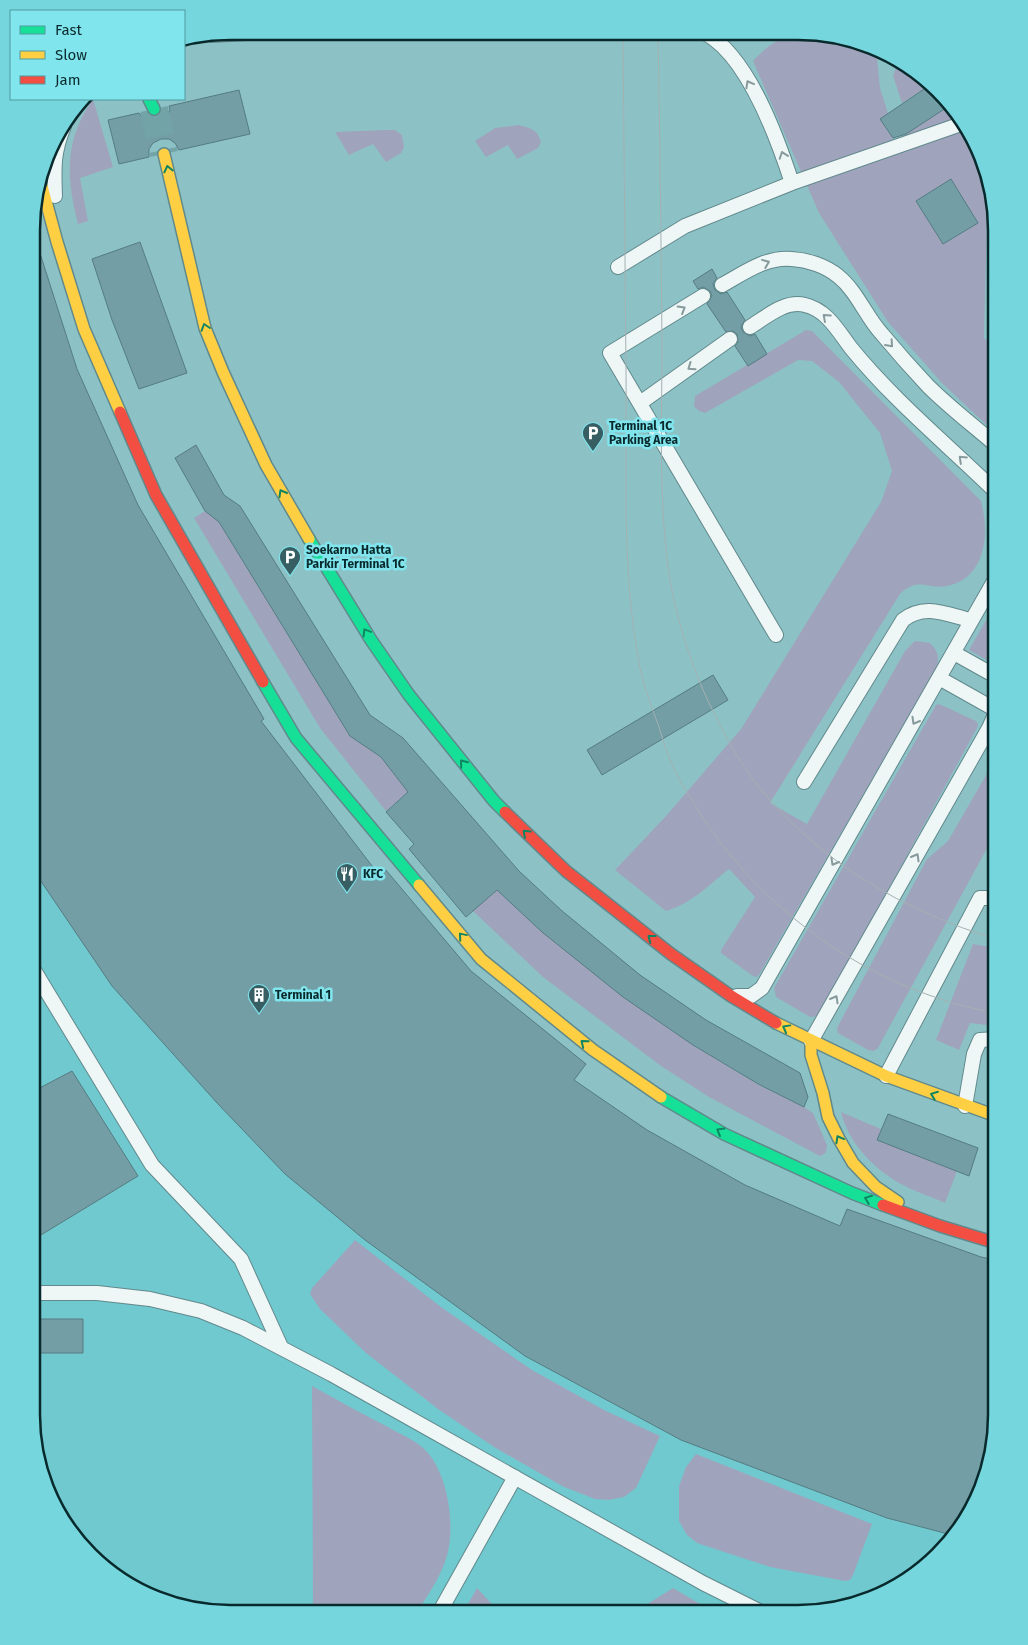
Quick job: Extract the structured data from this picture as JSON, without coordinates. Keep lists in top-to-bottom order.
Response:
{
  "places": {
    "parking": ["Terminal 1C Parking Area", "Soekarno Hatta Parkir Terminal 1C"],
    "restaurant": ["KFC"],
    "building": ["Terminal 1"]
  },
  "legend": ["Fast", "Slow", "Jam"]
}
